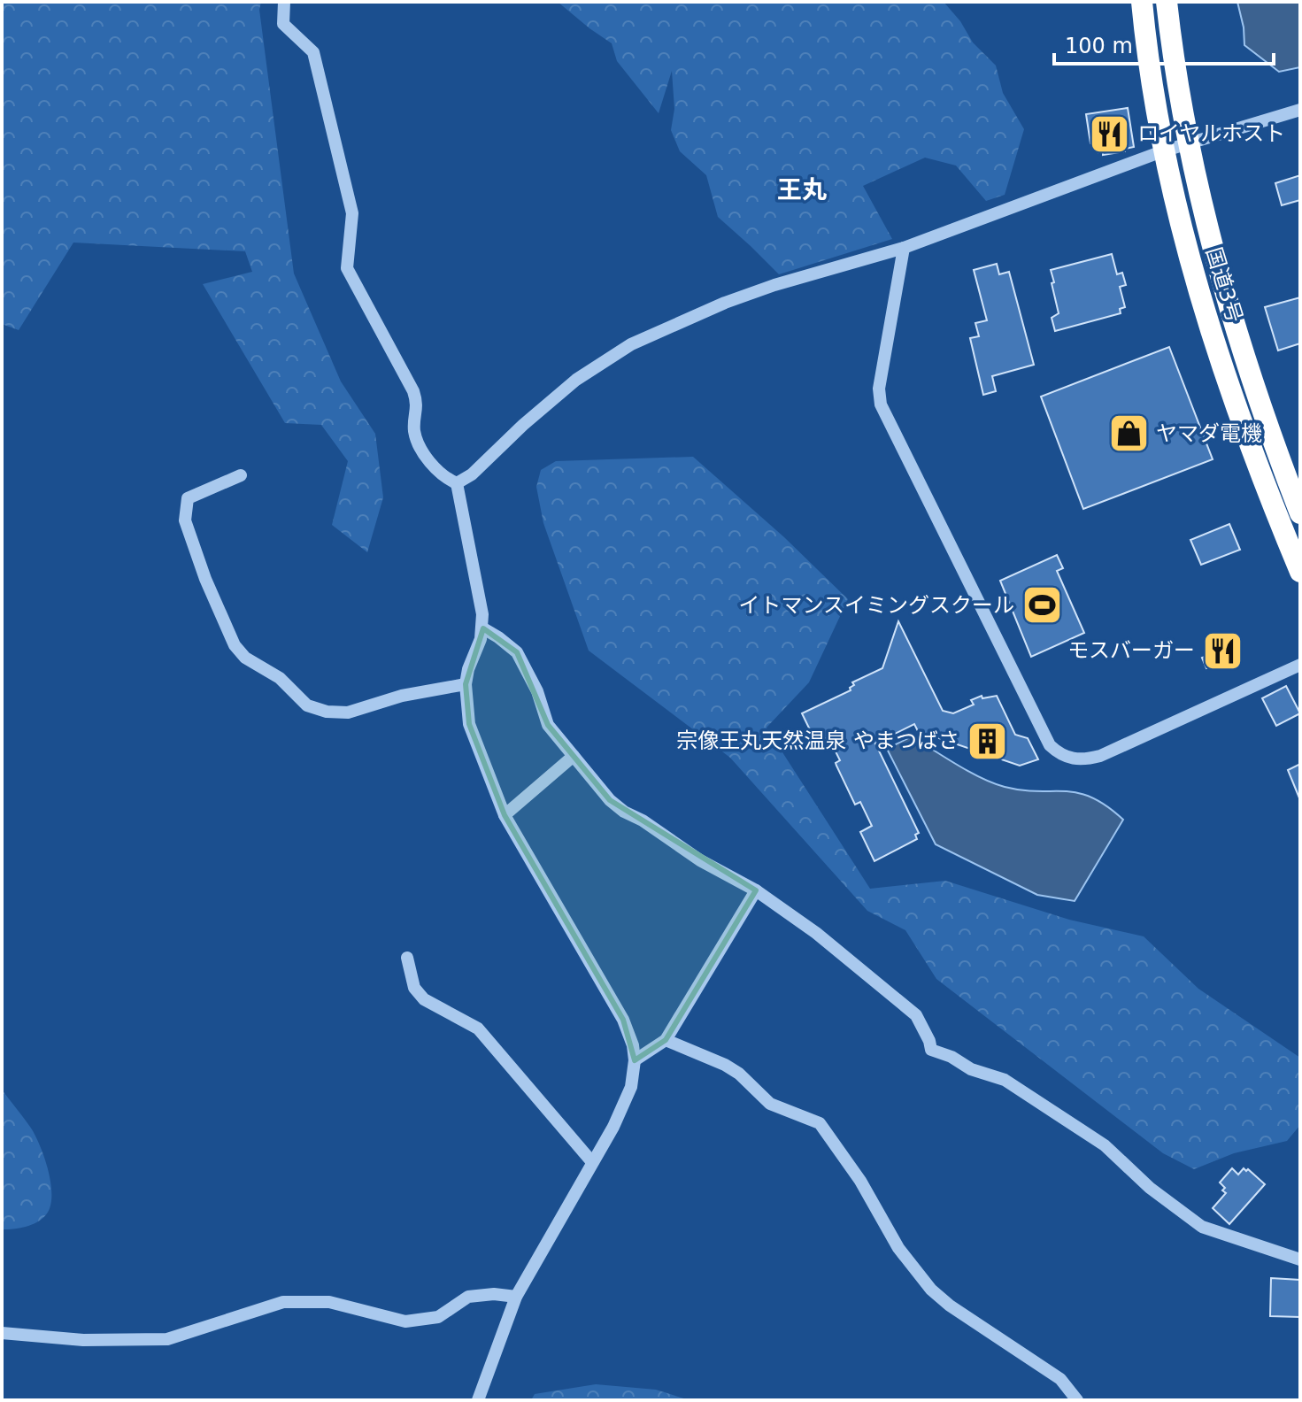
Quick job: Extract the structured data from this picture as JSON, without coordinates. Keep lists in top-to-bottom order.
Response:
{
  "streets": {
    "highway": ["国道3号"]
  },
  "districts": ["王丸"],
  "places": {
    "restaurant": ["ロイヤルホスト", "モスバーガー"],
    "shop": ["ヤマダ電機"],
    "sports": ["イトマンスイミングスクール"],
    "building": ["宗像王丸天然温泉 やまつばさ"]
  },
  "scale_bar": "100 m"
}
